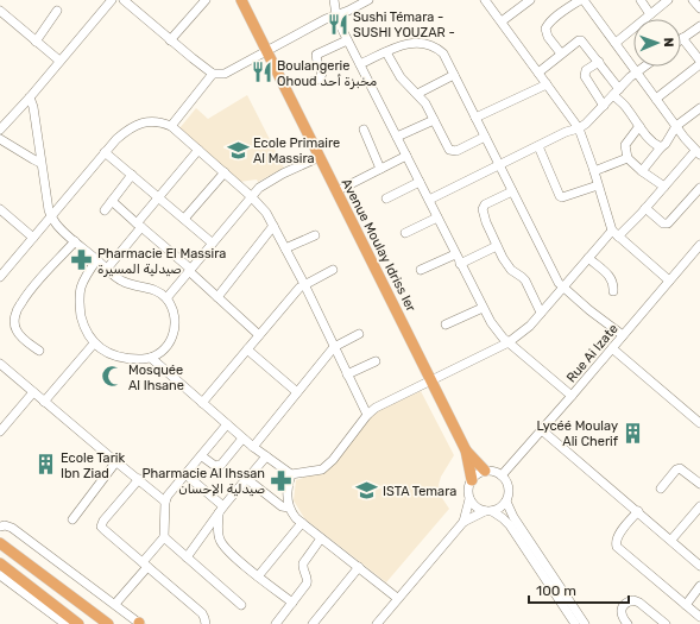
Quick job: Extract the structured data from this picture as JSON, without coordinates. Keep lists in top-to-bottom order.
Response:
{
  "streets": {
    "main road": ["Avenue Moulay Idriss Ier"],
    "street": ["Rue Ai Izate"]
  },
  "places": {
    "restaurant": ["Sushi Témara - SUSHI YOUZAR -", "Boulangerie Ohoud مخبزة أحد"],
    "school or university": ["Ecole Primaire Al Massira", "ISTA Temara"],
    "pharmacy": ["Pharmacie El Massira صيدلية المسيرة", "Pharmacie Al Ihssan صيدلية الإحسان"],
    "mosque": ["Mosquée Al Ihsane"],
    "building": ["Lycéé Moulay Ali Cherif", "Ecole Tarik Ibn Ziad"]
  },
  "scale_bar": "100 m",
  "north": "right"
}
